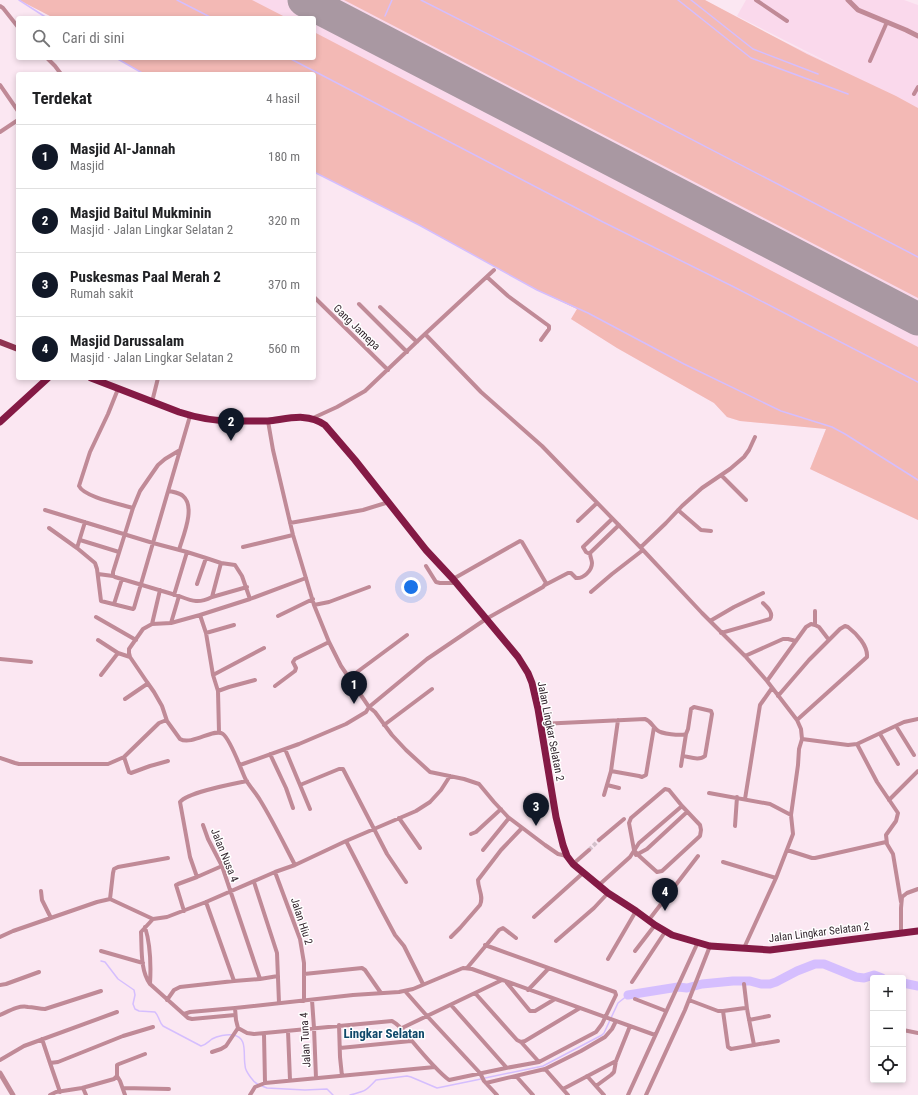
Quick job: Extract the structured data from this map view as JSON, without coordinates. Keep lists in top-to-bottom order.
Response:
{
  "streets": {
    "highway": ["Jalan Lingkar Selatan 2"],
    "street": [
      "Gang Jamepa",
      "Jalan Nusa 4",
      "Jalan Hiu 2",
      "Jalan Tuna 4"
    ]
  },
  "districts": ["Lingkar Selatan"],
  "page": {
    "search": "Cari di sini",
    "heading": ["Terdekat", "4 hasil"],
    "list": [
      {
        "mark": "1",
        "name": "Masjid Al-Jannah",
        "note": "Masjid",
        "value": "180 m"
      },
      {
        "mark": "2",
        "name": "Masjid Baitul Mukminin",
        "note": "Masjid · Jalan Lingkar Selatan 2",
        "value": "320 m"
      },
      {
        "mark": "3",
        "name": "Puskesmas Paal Merah 2",
        "note": "Rumah sakit",
        "value": "370 m"
      },
      {
        "mark": "4",
        "name": "Masjid Darussalam",
        "note": "Masjid · Jalan Lingkar Selatan 2",
        "value": "560 m"
      }
    ],
    "pins": [
      "2",
      "1",
      "3",
      "4"
    ],
    "map_buttons": ["+", "−"]
  }
}
